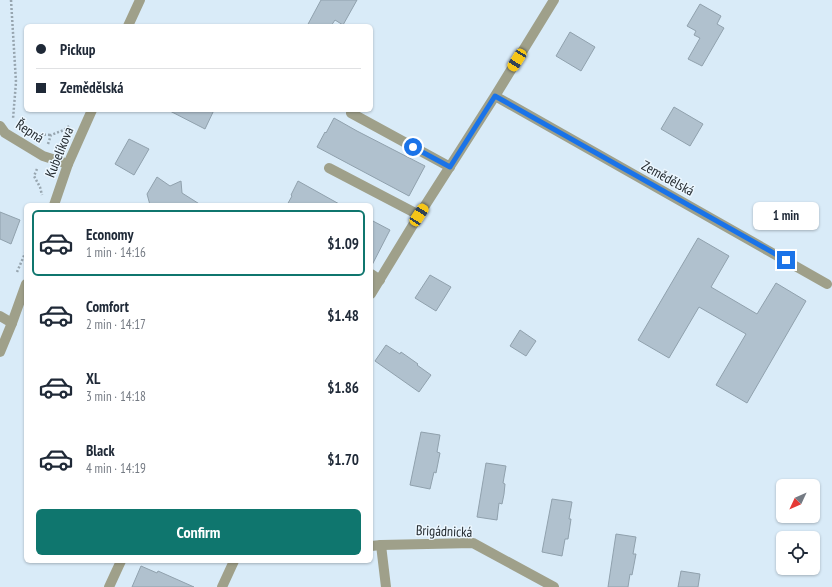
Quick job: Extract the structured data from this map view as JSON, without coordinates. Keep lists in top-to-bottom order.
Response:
{
  "streets": {
    "street": [
      "Řepná",
      "Kubelíkova",
      "Zemědělská",
      "Brigádnická"
    ]
  },
  "crossings": [
    ["Řepná", "Kubelíkova"]
  ],
  "north": "bottom left",
  "page": {
    "banner": ["Pickup", "Zemědělská"],
    "bubble": "1 min",
    "list": [
      {
        "name": "Economy",
        "note": "1 min · 14:16",
        "value": "$1.09"
      },
      {
        "name": "Comfort",
        "note": "2 min · 14:17",
        "value": "$1.48"
      },
      {
        "name": "XL",
        "note": "3 min · 14:18",
        "value": "$1.86"
      },
      {
        "name": "Black",
        "note": "4 min · 14:19",
        "value": "$1.70"
      }
    ],
    "buttons": "Confirm"
  }
}
